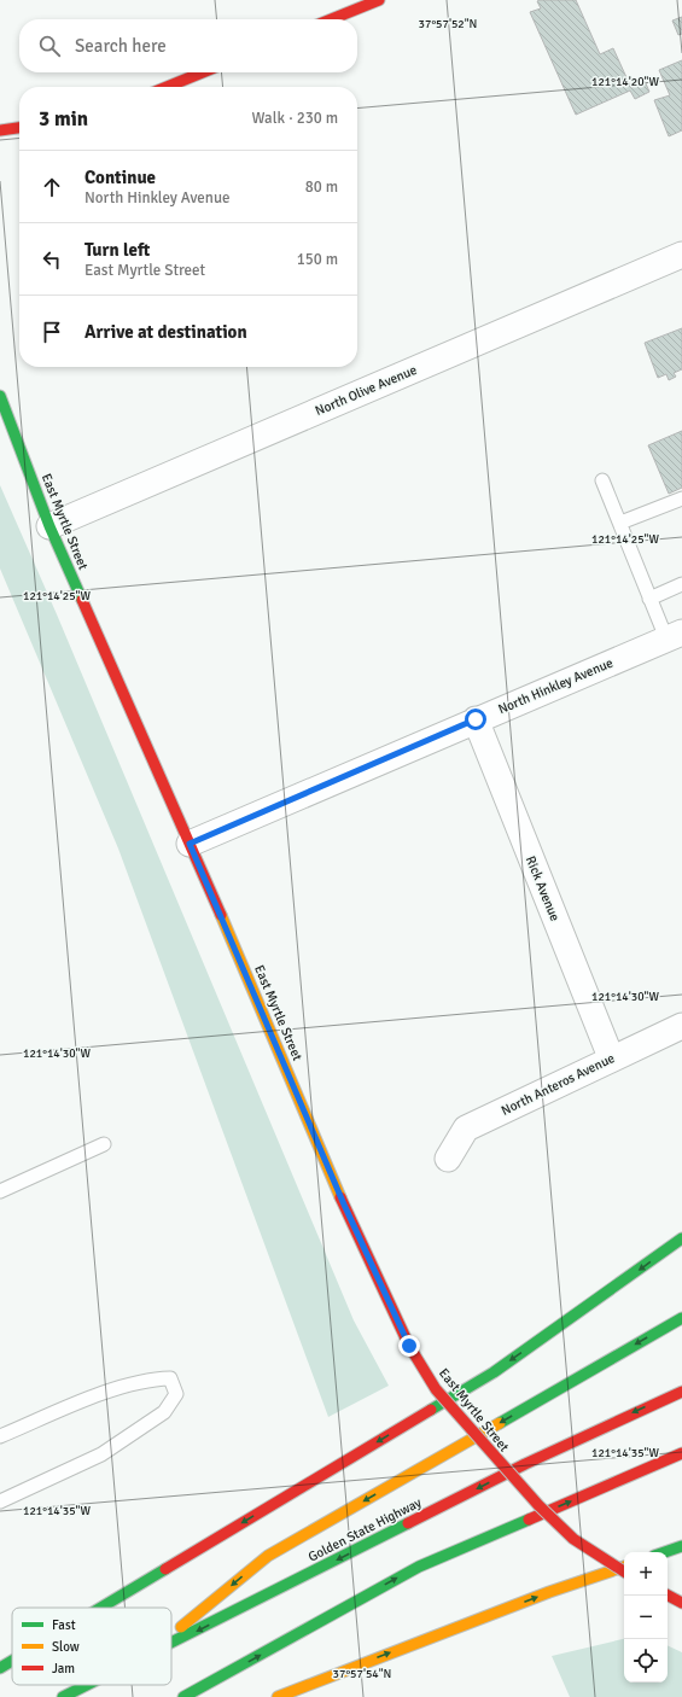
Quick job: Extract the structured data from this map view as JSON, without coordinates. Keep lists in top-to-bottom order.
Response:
{
  "streets": {
    "main road": ["East Myrtle Street", "Golden State Highway"],
    "street": [
      "North Olive Avenue",
      "North Hinkley Avenue",
      "Rick Avenue",
      "North Anteros Avenue"
    ]
  },
  "crossings": [
    ["North Olive Avenue", "East Myrtle Street"],
    ["East Myrtle Street", "North Hinkley Avenue"],
    ["North Hinkley Avenue", "Rick Avenue"],
    ["Rick Avenue", "North Anteros Avenue"]
  ],
  "legend": ["Fast", "Slow", "Jam"],
  "page": {
    "search": "Search here",
    "heading": ["3 min", "Walk · 230 m"],
    "list": [
      ["Continue", "North Hinkley Avenue", "80 m"],
      ["Turn left", "East Myrtle Street", "150 m"],
      "Arrive at destination"
    ],
    "map_buttons": ["+", "−"]
  },
  "coordinates": [
    "37°57'52\"N",
    "121°14'20\"W",
    "121°14'25\"W",
    "121°14'30\"W",
    "121°14'35\"W",
    "37°57'54\"N"
  ]
}
